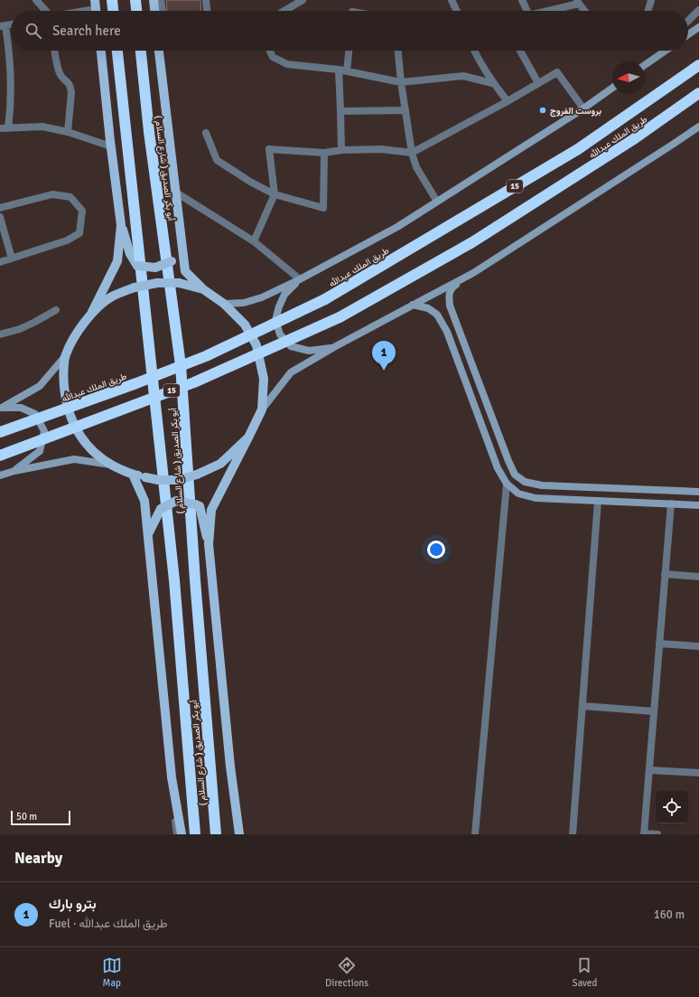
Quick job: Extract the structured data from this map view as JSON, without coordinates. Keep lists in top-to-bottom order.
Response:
{
  "streets": {
    "highway": ["طريق الملك عبدالله", "( شارع السلام ) أبو بكر الصديق", "15"]
  },
  "places": ["بروست الفروج"],
  "scale_bar": "50 m",
  "north": "left",
  "page": {
    "search": "Search here",
    "pins": "1",
    "scale": "50 m",
    "heading": "Nearby",
    "list": [
      {
        "mark": "1",
        "name": "بترو بارك",
        "note": "Fuel · طريق الملك عبدالله",
        "value": "160 m"
      }
    ],
    "nav": ["Map", "Directions", "Saved"]
  }
}
